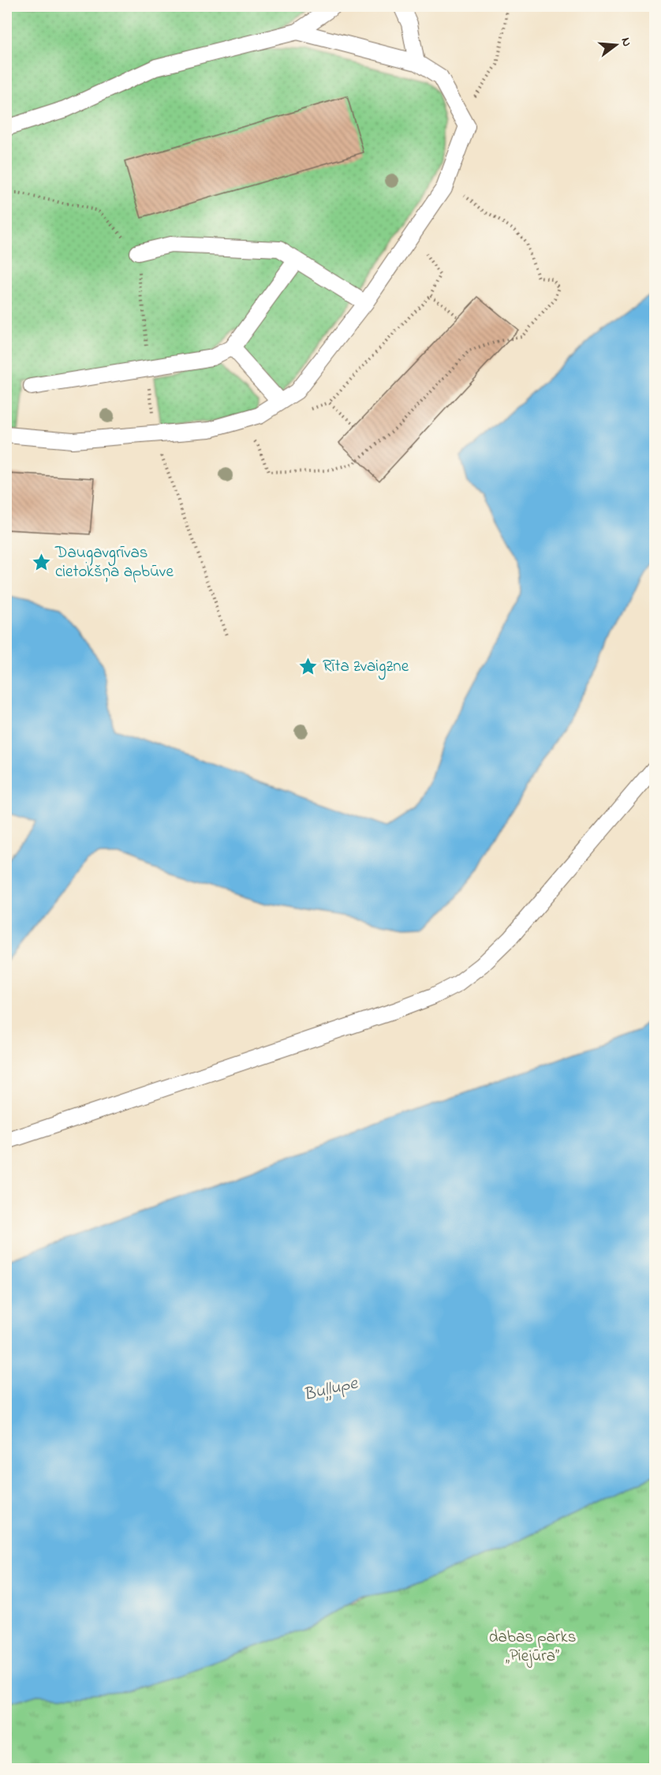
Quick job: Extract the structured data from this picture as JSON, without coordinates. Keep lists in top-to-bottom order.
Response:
{
  "water": ["Buļļupe"],
  "parks": ["dabas parks „Piejūra”"],
  "places": {
    "place": ["Daugavgrīvas cietokšņa apbūve", "Rīta zvaigzne"]
  },
  "north": "right"
}
